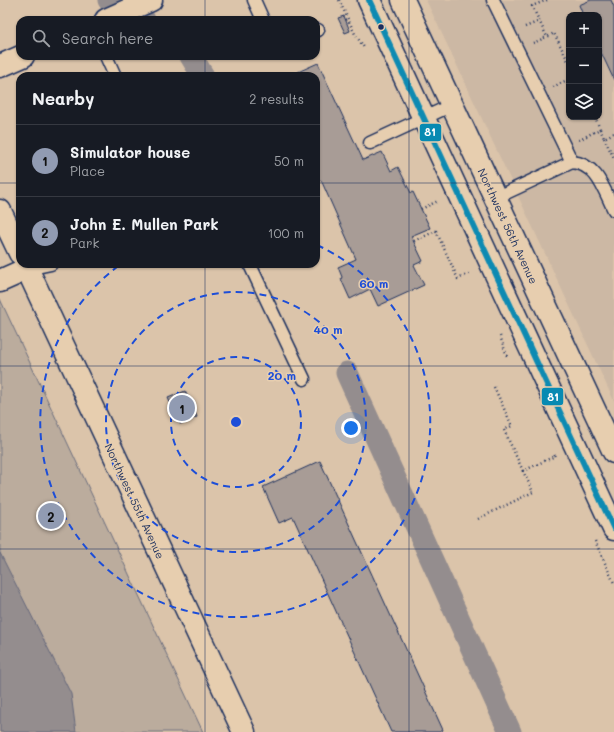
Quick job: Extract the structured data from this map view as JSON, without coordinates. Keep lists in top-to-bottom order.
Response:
{
  "streets": {
    "street": ["Northwest 56th Avenue", "Northwest 55th Avenue"]
  },
  "lines": ["transit line 81"],
  "page": {
    "map_buttons": ["+", "−"],
    "search": "Search here",
    "heading": ["Nearby", "2 results"],
    "list": [
      {
        "mark": "1",
        "name": "Simulator house",
        "note": "Place",
        "value": "50 m"
      },
      {
        "mark": "2",
        "name": "John E. Mullen Park",
        "note": "Park",
        "value": "100 m"
      }
    ],
    "pins": ["1", "2"]
  },
  "rings": ["60 m", "40 m", "20 m"]
}
